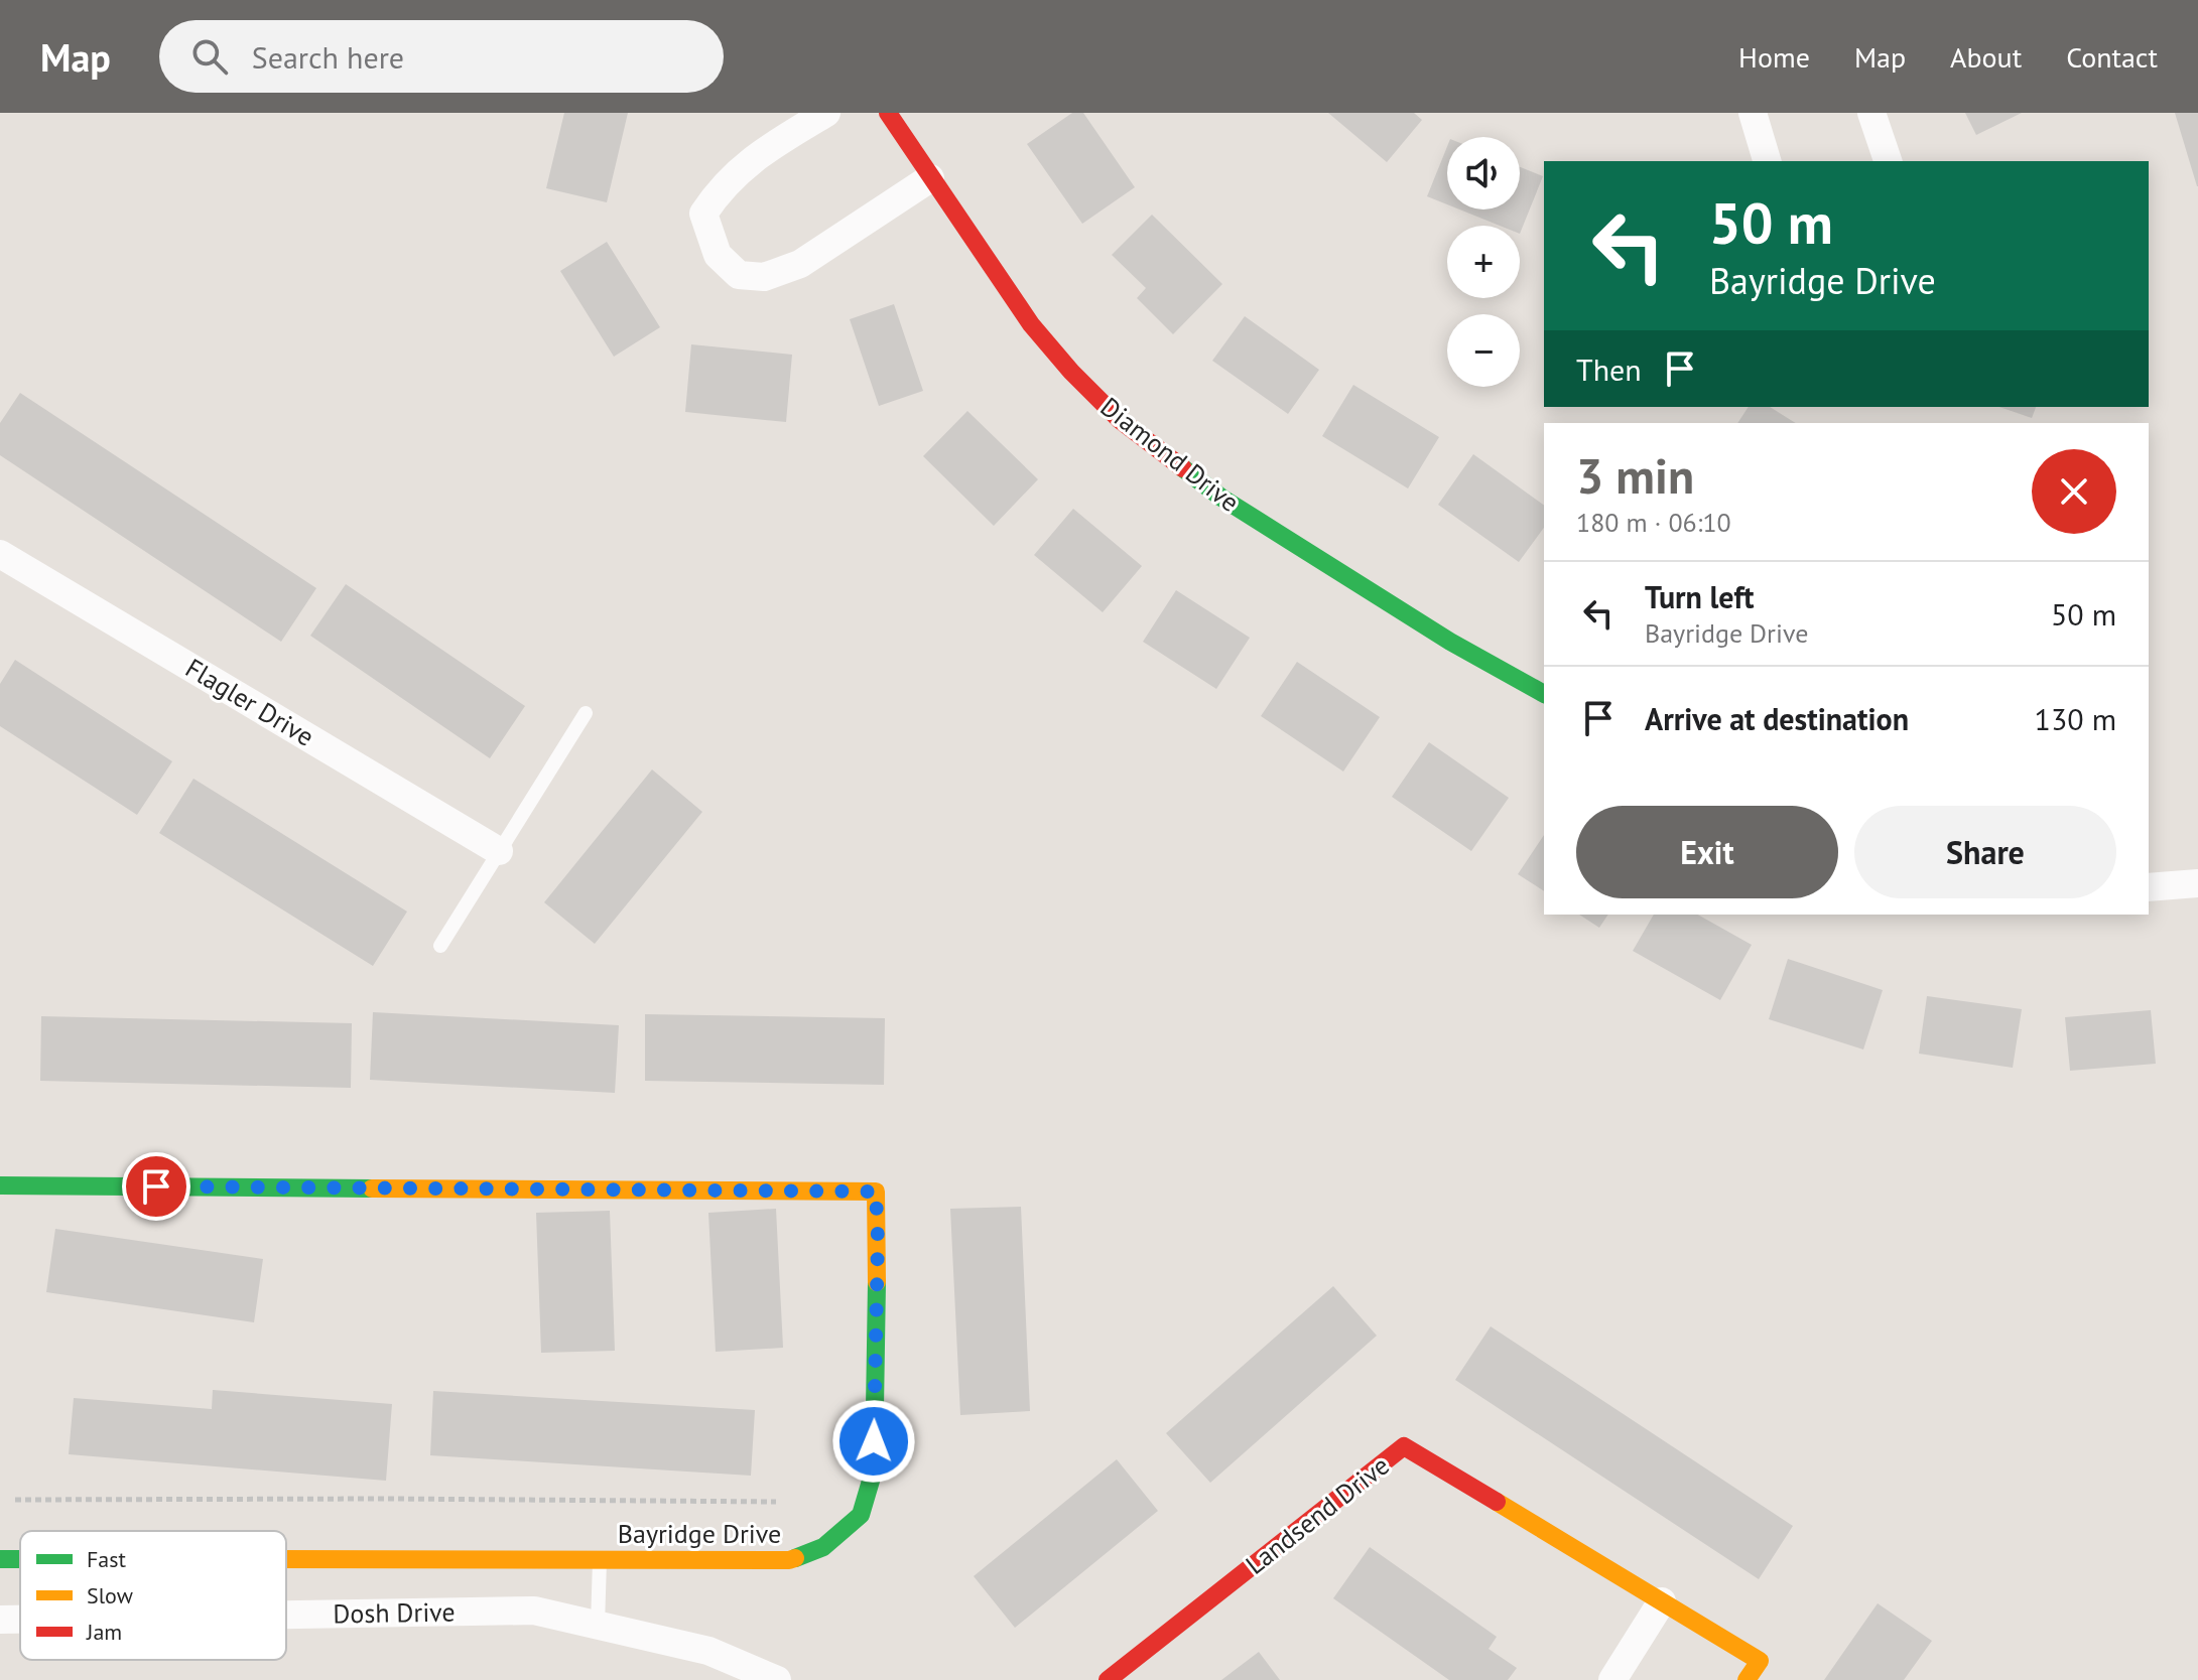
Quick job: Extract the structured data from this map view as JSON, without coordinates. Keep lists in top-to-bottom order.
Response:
{
  "streets": {
    "street": [
      "Diamond Drive",
      "Flagler Drive",
      "Landsend Drive",
      "Bayridge Drive",
      "Dosh Drive"
    ]
  },
  "legend": ["Fast", "Slow", "Jam"],
  "page": {
    "header": "Map",
    "search": "Search here",
    "nav": [
      "Home",
      "Map",
      "About",
      "Contact"
    ],
    "map_buttons": ["+", "−"],
    "turn": ["50 m", "Bayridge Drive"],
    "then": "Then",
    "heading": ["3 min", "180 m · 06:10"],
    "list": [
      {
        "name": "Turn left",
        "note": "Bayridge Drive",
        "value": "50 m"
      },
      {
        "name": "Arrive at destination",
        "value": "130 m"
      }
    ],
    "buttons": ["Exit", "Share"]
  }
}
